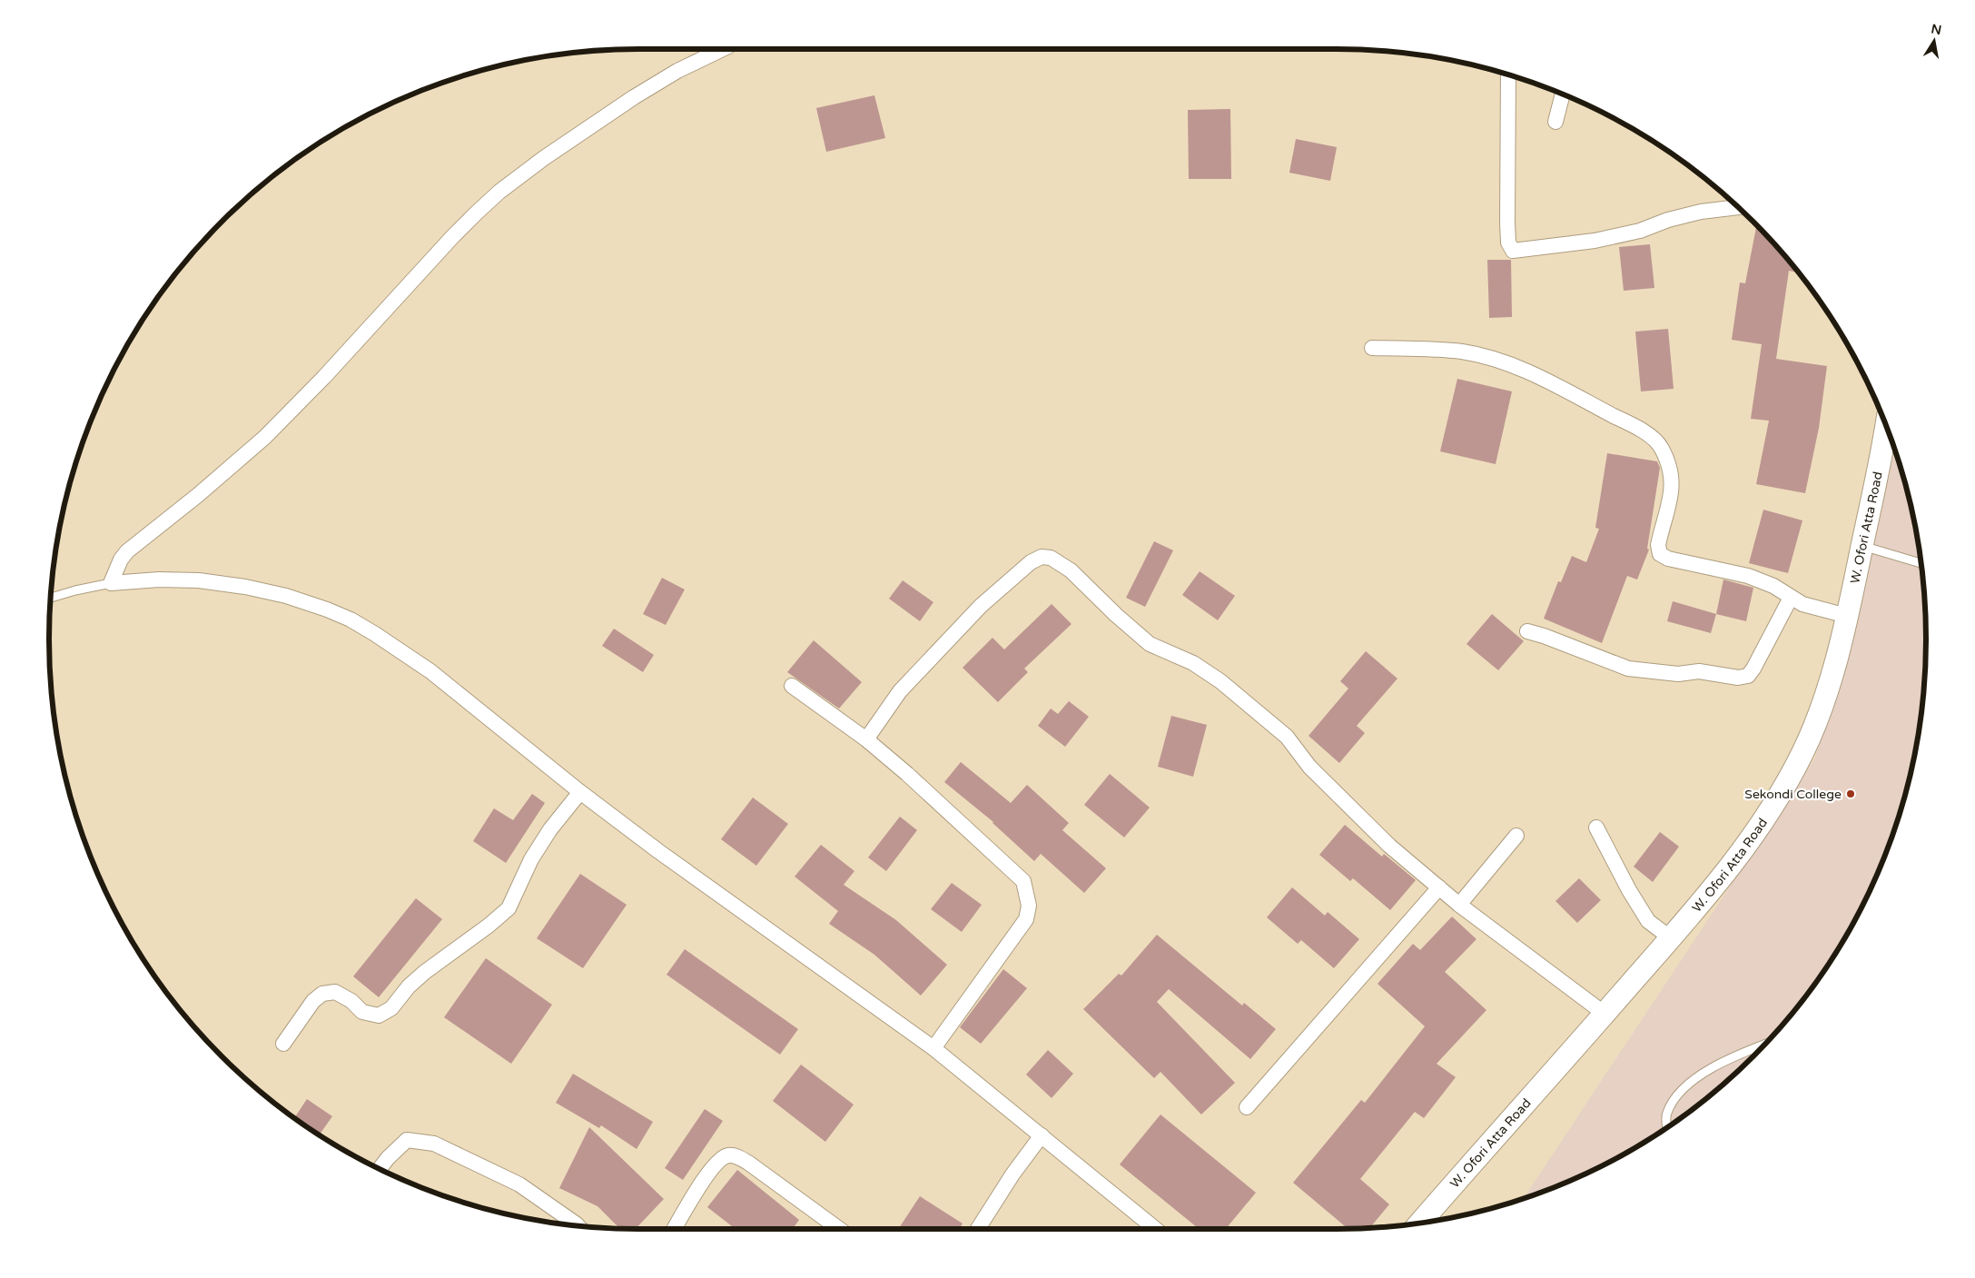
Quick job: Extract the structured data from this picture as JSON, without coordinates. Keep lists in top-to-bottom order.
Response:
{
  "streets": {
    "main road": ["W. Ofori Atta Road"]
  },
  "places": ["Sekondi College"],
  "north": "top"
}
